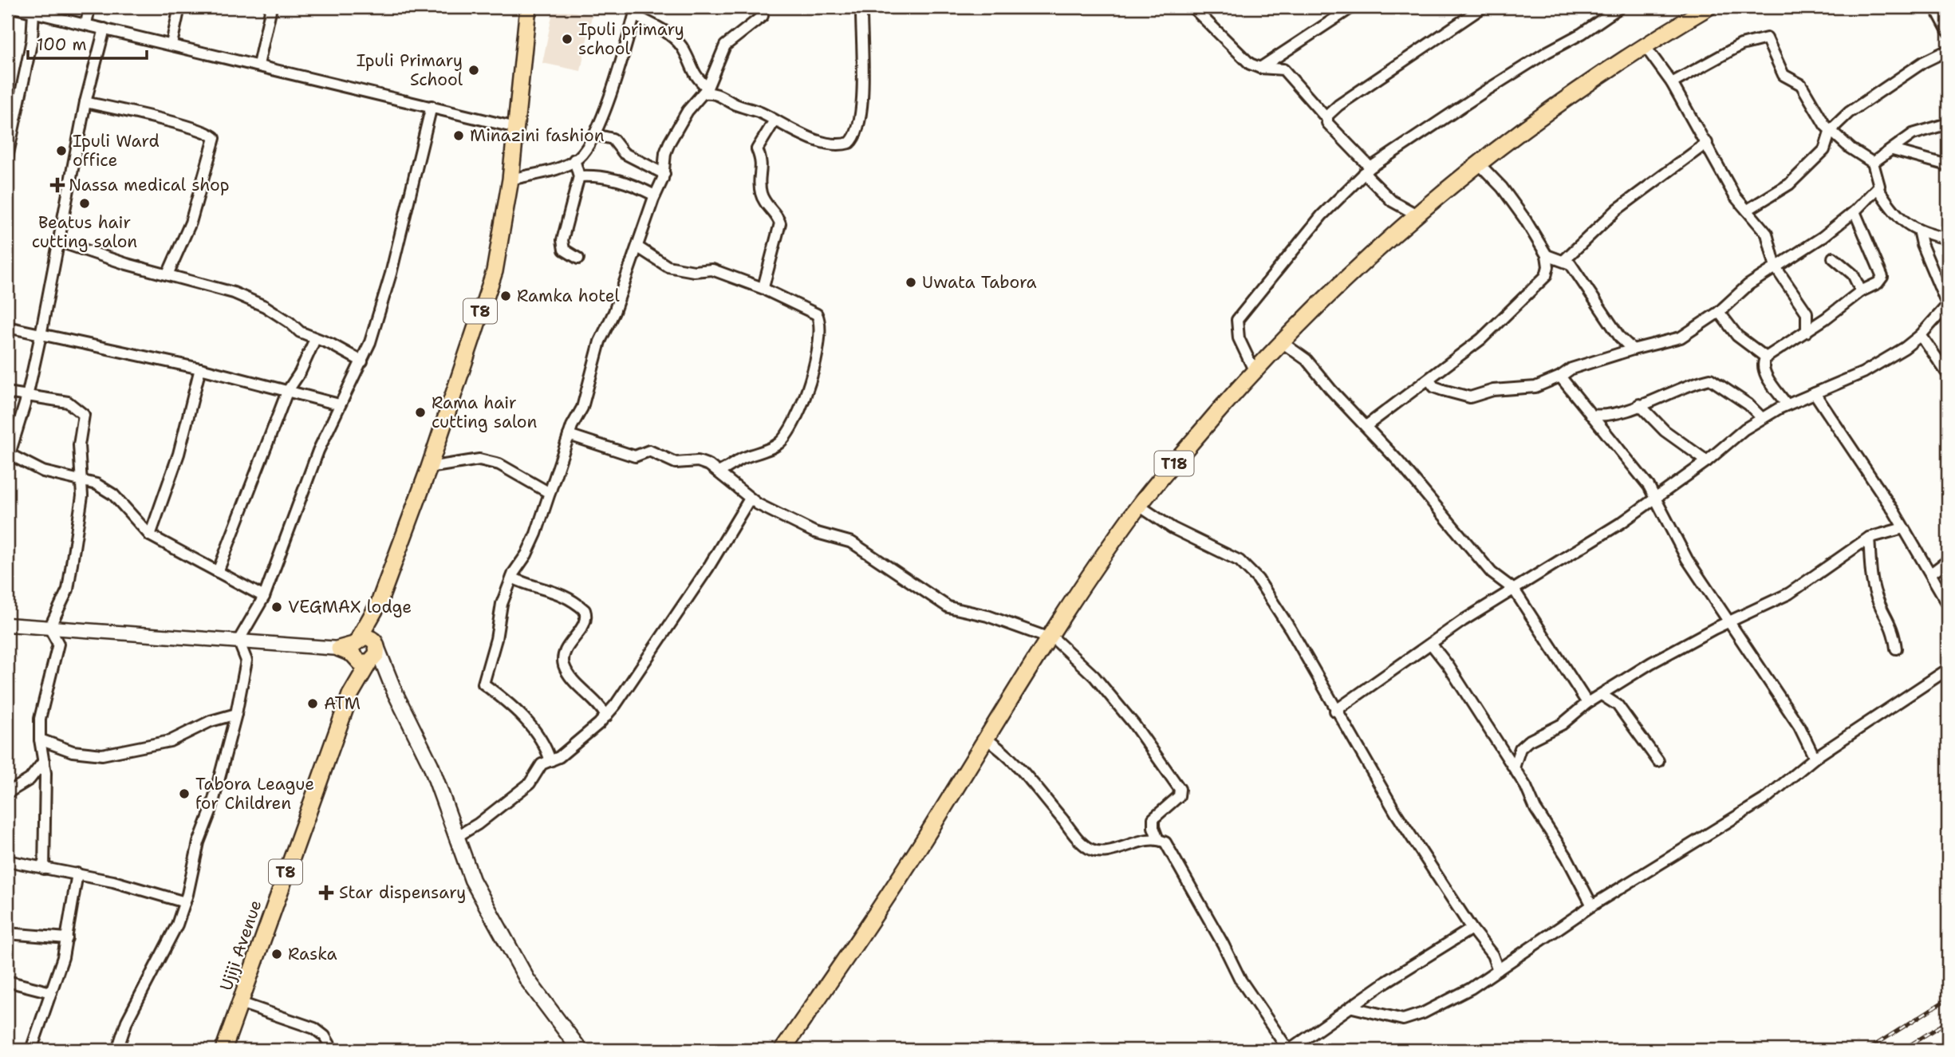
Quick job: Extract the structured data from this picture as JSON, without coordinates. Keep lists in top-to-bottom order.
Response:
{
  "streets": {
    "highway": ["T8", "T18", "Ujiji Avenue"]
  },
  "crossings": [
    ["T8", "Ujiji Avenue"]
  ],
  "places": {
    "other": [
      "Ipuli primary school",
      "Ipuli Primary School",
      "Minazini fashion",
      "Ipuli Ward office",
      "Beatus hair cutting salon",
      "Uwata Tabora",
      "Ramka hotel",
      "Rama hair cutting salon",
      "VEGMAX lodge",
      "ATM",
      "Tabora League for Children",
      "Raska"
    ],
    "health": ["Nassa medical shop", "Star dispensary"]
  },
  "scale_bar": "100 m"
}
